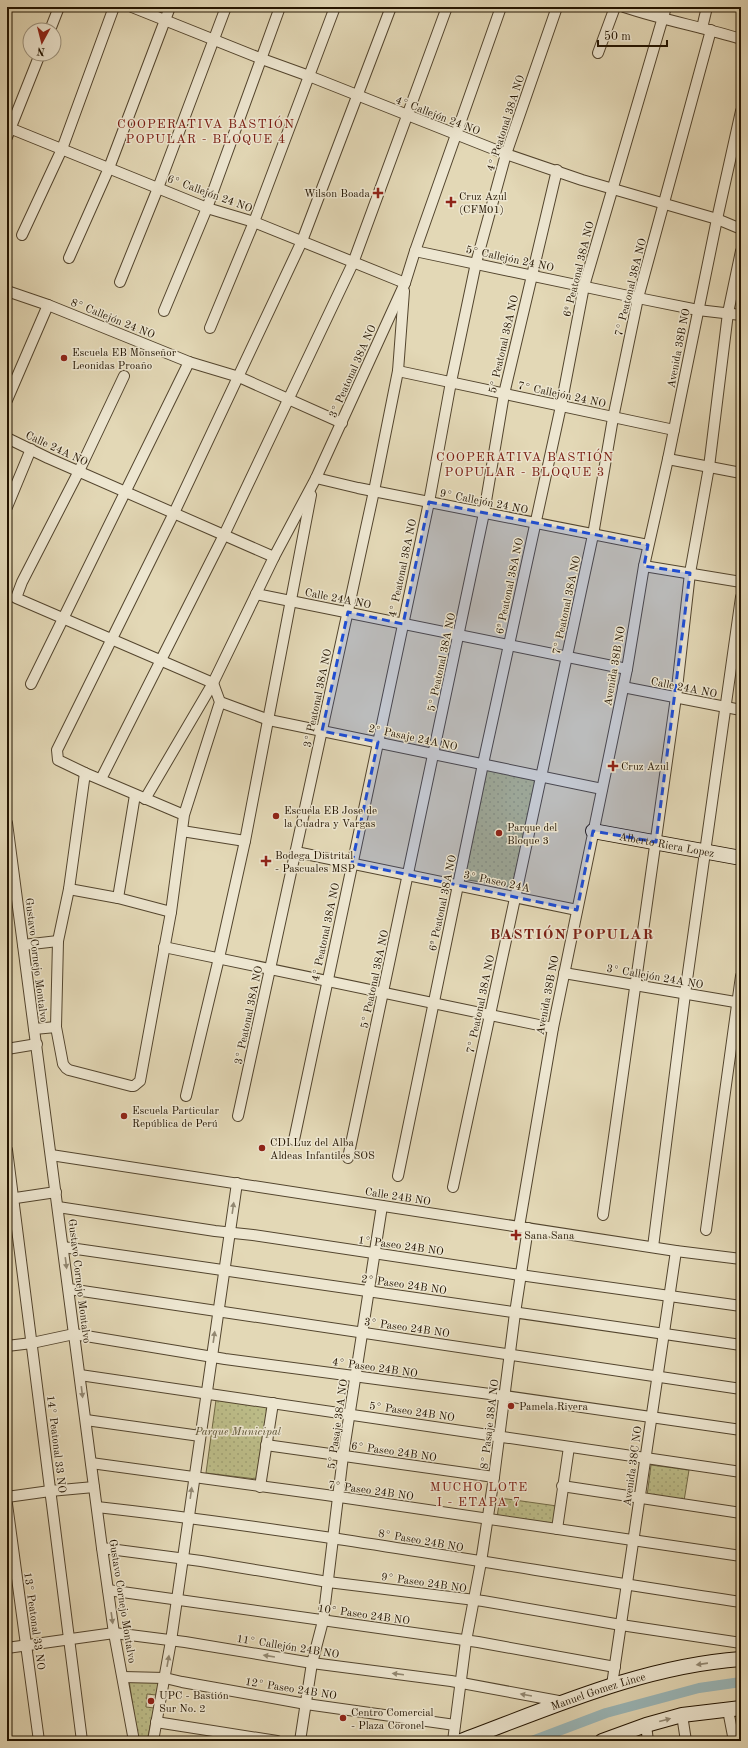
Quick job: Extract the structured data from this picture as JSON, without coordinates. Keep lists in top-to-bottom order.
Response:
{
  "streets": {
    "main road": ["Alberto Riera Lopez", "Manuel Gomez Lince"],
    "street": [
      "4° Callejón 24 NO",
      "4° Peatonal 38A NO",
      "6° Callejón 24 NO",
      "5° Callejón 24 NO",
      "6º Peatonal 38A NO",
      "7° Peatonal 38A NO",
      "8° Callejón 24 NO",
      "5° Peatonal 38A NO",
      "Avenida 38B NO",
      "3° Peatonal 38A NO",
      "7° Callejón 24 NO",
      "Calle 24A NO",
      "9° Callejón 24 NO",
      "2° Pasaje 24A NO",
      "3° Paseo 24A",
      "Gustavo Cornejo Montalvo",
      "3° Callejón 24A NO",
      "Calle 24B NO",
      "1° Paseo 24B NO",
      "2° Paseo 24B NO",
      "3° Paseo 24B NO",
      "4° Paseo 24B NO",
      "5° Paseo 24B NO",
      "5° Pasaje 38A NO",
      "8° Pasaje 38A NO",
      "14° Peatonal 33 NO",
      "6° Paseo 24B NO",
      "Avenida 38C NO",
      "7° Paseo 24B NO",
      "8° Paseo 24B NO",
      "9° Paseo 24B NO",
      "10° Paseo 24B NO",
      "13° Peatonal 33 NO",
      "11° Callejón 24B NO",
      "12° Paseo 24B NO"
    ]
  },
  "crossings": [
    ["4° Callejón 24 NO", "4° Peatonal 38A NO"],
    ["4° Callejón 24 NO", "6º Peatonal 38A NO"],
    ["4° Callejón 24 NO", "7° Peatonal 38A NO"],
    ["4° Callejón 24 NO", "5° Peatonal 38A NO"],
    ["4° Callejón 24 NO", "Avenida 38B NO"],
    ["4° Callejón 24 NO", "3° Peatonal 38A NO"],
    ["4° Peatonal 38A NO", "5° Callejón 24 NO"],
    ["4° Peatonal 38A NO", "7° Callejón 24 NO"],
    ["4° Peatonal 38A NO", "Calle 24A NO"],
    ["4° Peatonal 38A NO", "9° Callejón 24 NO"],
    ["4° Peatonal 38A NO", "2° Pasaje 24A NO"],
    ["4° Peatonal 38A NO", "3° Paseo 24A"],
    ["6° Callejón 24 NO", "3° Peatonal 38A NO"],
    ["5° Callejón 24 NO", "6º Peatonal 38A NO"],
    ["5° Callejón 24 NO", "7° Peatonal 38A NO"],
    ["5° Callejón 24 NO", "5° Peatonal 38A NO"],
    ["5° Callejón 24 NO", "Avenida 38B NO"],
    ["5° Callejón 24 NO", "3° Peatonal 38A NO"],
    ["6º Peatonal 38A NO", "7° Callejón 24 NO"],
    ["6º Peatonal 38A NO", "Calle 24A NO"],
    ["6º Peatonal 38A NO", "9° Callejón 24 NO"],
    ["6º Peatonal 38A NO", "2° Pasaje 24A NO"],
    ["6º Peatonal 38A NO", "3° Paseo 24A"],
    ["7° Peatonal 38A NO", "7° Callejón 24 NO"],
    ["7° Peatonal 38A NO", "Calle 24A NO"],
    ["7° Peatonal 38A NO", "9° Callejón 24 NO"],
    ["7° Peatonal 38A NO", "2° Pasaje 24A NO"],
    ["7° Peatonal 38A NO", "3° Paseo 24A"],
    ["8° Callejón 24 NO", "3° Peatonal 38A NO"],
    ["5° Peatonal 38A NO", "7° Callejón 24 NO"],
    ["5° Peatonal 38A NO", "Calle 24A NO"],
    ["5° Peatonal 38A NO", "9° Callejón 24 NO"],
    ["5° Peatonal 38A NO", "2° Pasaje 24A NO"],
    ["5° Peatonal 38A NO", "3° Paseo 24A"],
    ["Avenida 38B NO", "7° Callejón 24 NO"],
    ["Avenida 38B NO", "Calle 24A NO"],
    ["Avenida 38B NO", "9° Callejón 24 NO"],
    ["Avenida 38B NO", "2° Pasaje 24A NO"],
    ["Avenida 38B NO", "Alberto Riera Lopez"],
    ["Avenida 38B NO", "3° Paseo 24A"],
    ["Avenida 38B NO", "3° Callejón 24A NO"],
    ["Avenida 38B NO", "Calle 24B NO"],
    ["Avenida 38B NO", "8° Pasaje 38A NO"],
    ["3° Peatonal 38A NO", "7° Callejón 24 NO"],
    ["3° Peatonal 38A NO", "Calle 24A NO"],
    ["3° Peatonal 38A NO", "9° Callejón 24 NO"],
    ["3° Peatonal 38A NO", "2° Pasaje 24A NO"],
    ["3° Peatonal 38A NO", "3° Paseo 24A"],
    ["Gustavo Cornejo Montalvo", "Calle 24B NO"],
    ["Gustavo Cornejo Montalvo", "1° Paseo 24B NO"],
    ["Gustavo Cornejo Montalvo", "2° Paseo 24B NO"],
    ["Gustavo Cornejo Montalvo", "3° Paseo 24B NO"],
    ["Gustavo Cornejo Montalvo", "4° Paseo 24B NO"],
    ["Gustavo Cornejo Montalvo", "5° Paseo 24B NO"],
    ["Gustavo Cornejo Montalvo", "7° Paseo 24B NO"],
    ["Gustavo Cornejo Montalvo", "8° Paseo 24B NO"],
    ["Gustavo Cornejo Montalvo", "9° Paseo 24B NO"],
    ["Gustavo Cornejo Montalvo", "10° Paseo 24B NO"],
    ["Gustavo Cornejo Montalvo", "11° Callejón 24B NO"],
    ["Gustavo Cornejo Montalvo", "12° Paseo 24B NO"],
    ["Calle 24B NO", "5° Pasaje 38A NO"],
    ["Calle 24B NO", "8° Pasaje 38A NO"],
    ["Calle 24B NO", "Avenida 38C NO"],
    ["1° Paseo 24B NO", "5° Pasaje 38A NO"],
    ["1° Paseo 24B NO", "8° Pasaje 38A NO"],
    ["1° Paseo 24B NO", "Avenida 38C NO"],
    ["2° Paseo 24B NO", "5° Pasaje 38A NO"],
    ["2° Paseo 24B NO", "8° Pasaje 38A NO"],
    ["2° Paseo 24B NO", "Avenida 38C NO"],
    ["3° Paseo 24B NO", "5° Pasaje 38A NO"],
    ["3° Paseo 24B NO", "8° Pasaje 38A NO"],
    ["3° Paseo 24B NO", "Avenida 38C NO"],
    ["4° Paseo 24B NO", "5° Pasaje 38A NO"],
    ["4° Paseo 24B NO", "8° Pasaje 38A NO"],
    ["4° Paseo 24B NO", "14° Peatonal 33 NO"],
    ["4° Paseo 24B NO", "Avenida 38C NO"],
    ["5° Paseo 24B NO", "5° Pasaje 38A NO"],
    ["5° Paseo 24B NO", "8° Pasaje 38A NO"],
    ["5° Paseo 24B NO", "Avenida 38C NO"],
    ["5° Pasaje 38A NO", "6° Paseo 24B NO"],
    ["5° Pasaje 38A NO", "7° Paseo 24B NO"],
    ["5° Pasaje 38A NO", "8° Paseo 24B NO"],
    ["5° Pasaje 38A NO", "9° Paseo 24B NO"],
    ["5° Pasaje 38A NO", "10° Paseo 24B NO"],
    ["5° Pasaje 38A NO", "11° Callejón 24B NO"],
    ["5° Pasaje 38A NO", "12° Paseo 24B NO"],
    ["8° Pasaje 38A NO", "6° Paseo 24B NO"],
    ["8° Pasaje 38A NO", "7° Paseo 24B NO"],
    ["8° Pasaje 38A NO", "8° Paseo 24B NO"],
    ["8° Pasaje 38A NO", "9° Paseo 24B NO"],
    ["8° Pasaje 38A NO", "10° Paseo 24B NO"],
    ["8° Pasaje 38A NO", "11° Callejón 24B NO"],
    ["8° Pasaje 38A NO", "12° Paseo 24B NO"],
    ["14° Peatonal 33 NO", "11° Callejón 24B NO"],
    ["Avenida 38C NO", "7° Paseo 24B NO"],
    ["Avenida 38C NO", "8° Paseo 24B NO"],
    ["Avenida 38C NO", "9° Paseo 24B NO"],
    ["Avenida 38C NO", "10° Paseo 24B NO"],
    ["Avenida 38C NO", "Manuel Gomez Lince"],
    ["13° Peatonal 33 NO", "11° Callejón 24B NO"],
    ["11° Callejón 24B NO", "Manuel Gomez Lince"]
  ],
  "districts": [
    "COOPERATIVA BASTIÓN POPULAR - BLOQUE 4",
    "COOPERATIVA BASTIÓN POPULAR - BLOQUE 3",
    "BASTIÓN POPULAR",
    "MUCHO LOTE I - ETAPA 7"
  ],
  "parks": ["Parque Municipal"],
  "places": {
    "health": [
      "Wilson Boada",
      "Cruz Azul (CFM01)",
      "Cruz Azul",
      "Bodega Distrital - Pascuales MSP",
      "Sana Sana"
    ],
    "other": [
      "Escuela EB Monseñor Leonidas Proaño",
      "Escuela EB Jose de la Cuadra y Vargas",
      "Parque del Bloque 3",
      "Escuela Particular República de Perú",
      "CDI Luz del Alba Aldeas Infantiles SOS",
      "Pamela Rivera",
      "UPC - Bastión Sur No. 2",
      "Centro Comercial - Plaza Coronel"
    ]
  },
  "scale_bar": "50 m",
  "north": "bottom"
}
